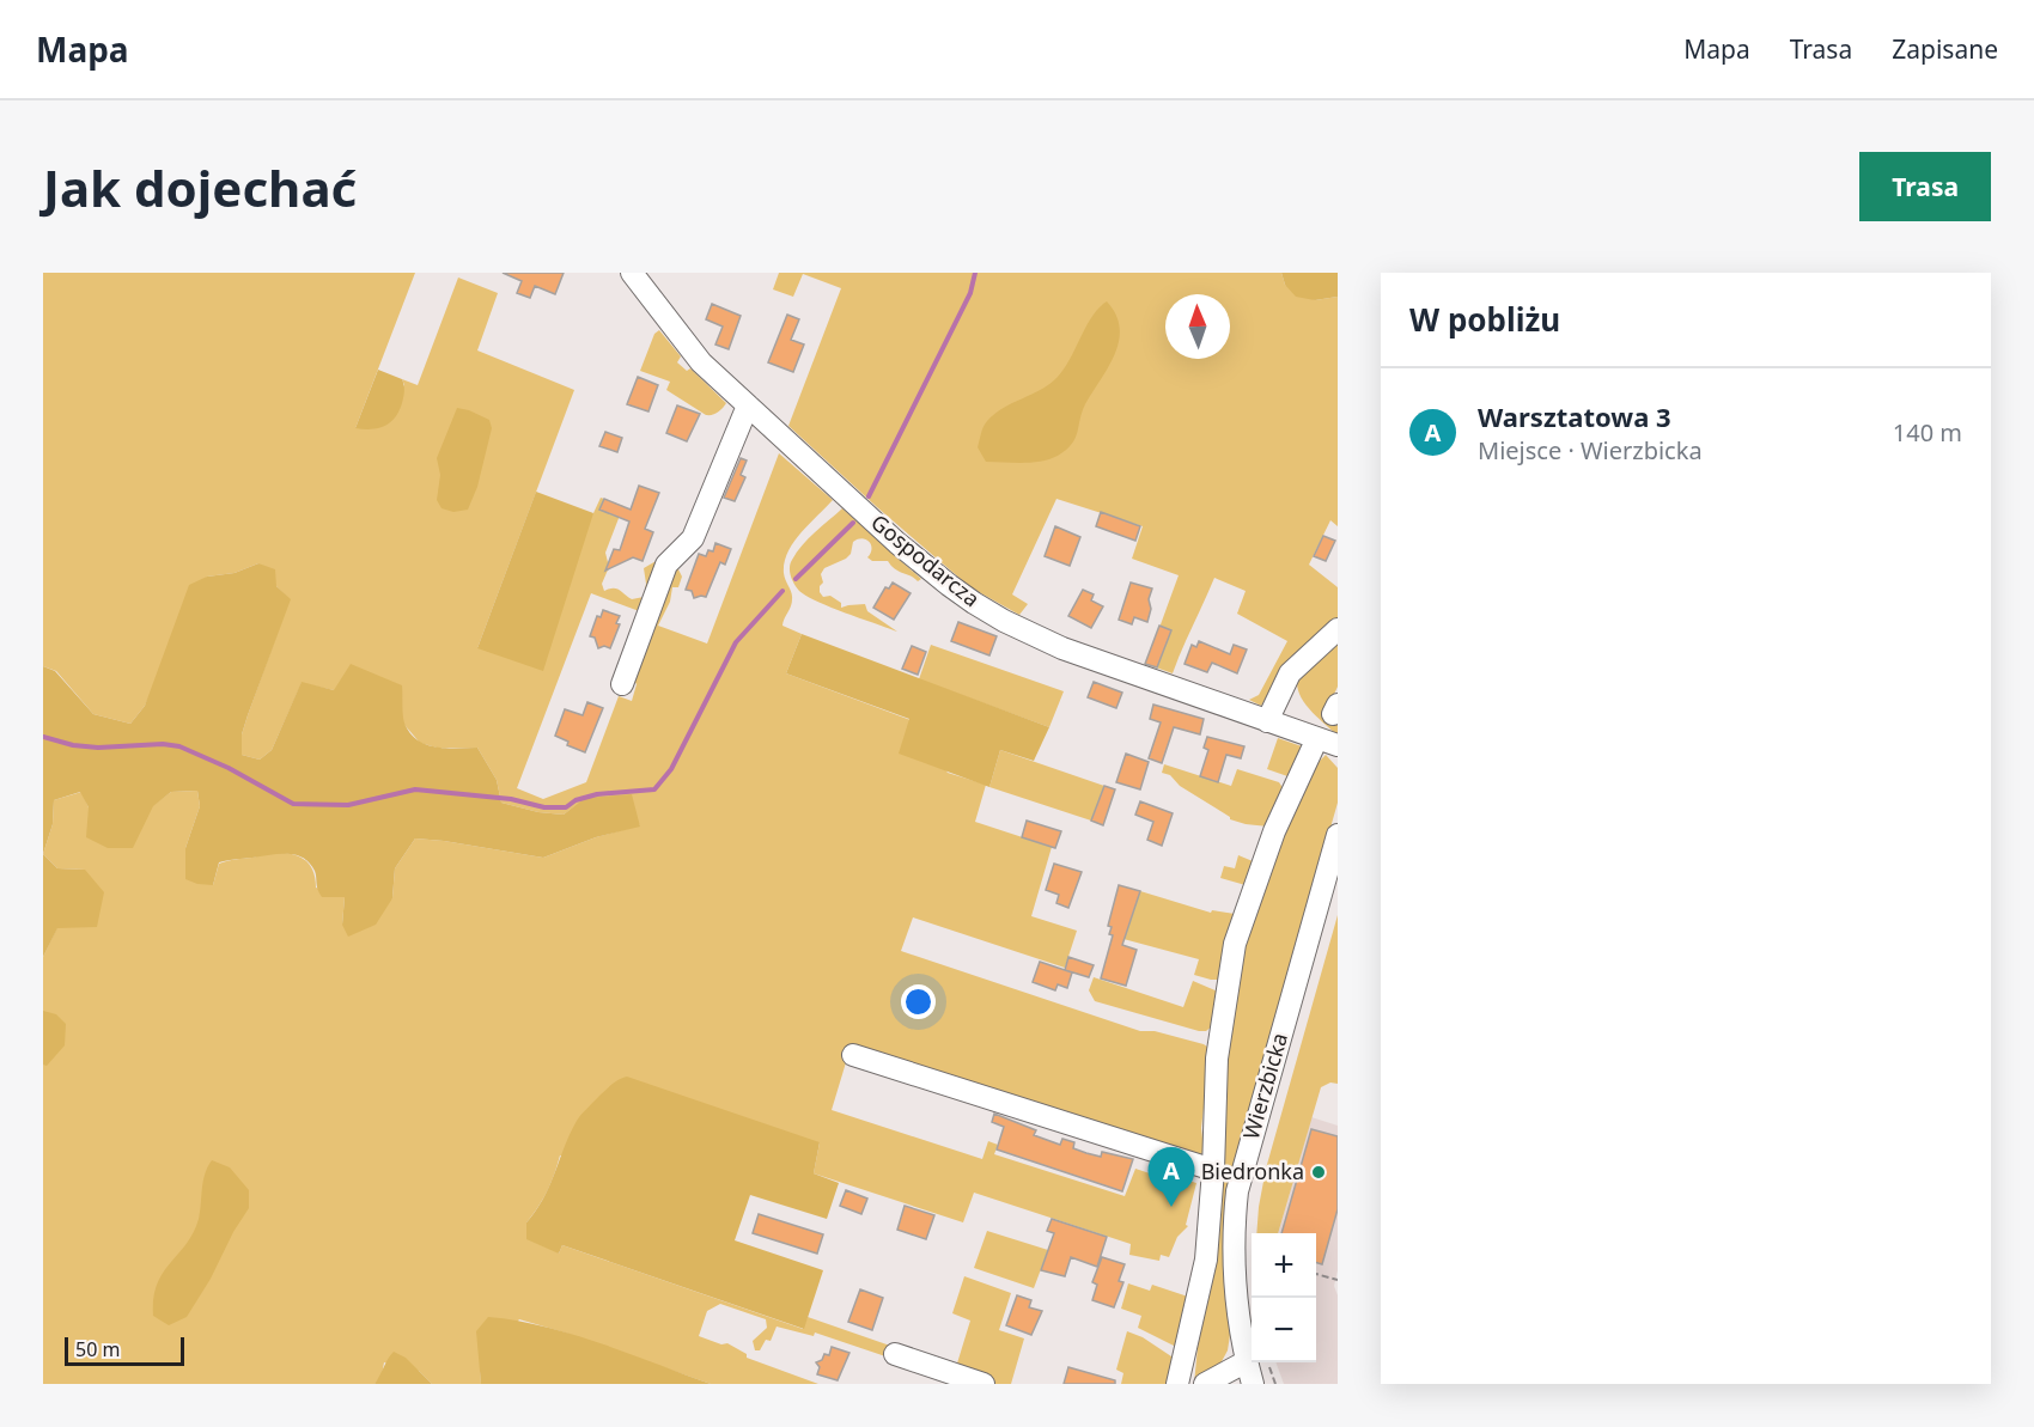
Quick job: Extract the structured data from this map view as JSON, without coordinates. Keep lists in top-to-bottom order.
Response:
{
  "streets": {
    "street": ["Gospodarcza", "Wierzbicka"]
  },
  "places": ["Biedronka"],
  "scale_bar": "50 m",
  "north": "top",
  "page": {
    "header": "Mapa",
    "nav": ["Mapa", "Trasa", "Zapisane"],
    "buttons": "Trasa",
    "title": "Jak dojechać",
    "heading": "W pobliżu",
    "list": [
      {
        "mark": "A",
        "name": "Warsztatowa 3",
        "note": "Miejsce · Wierzbicka",
        "value": "140 m"
      }
    ],
    "pins": "A",
    "map_buttons": ["+", "−"],
    "scale": "50 m"
  }
}
